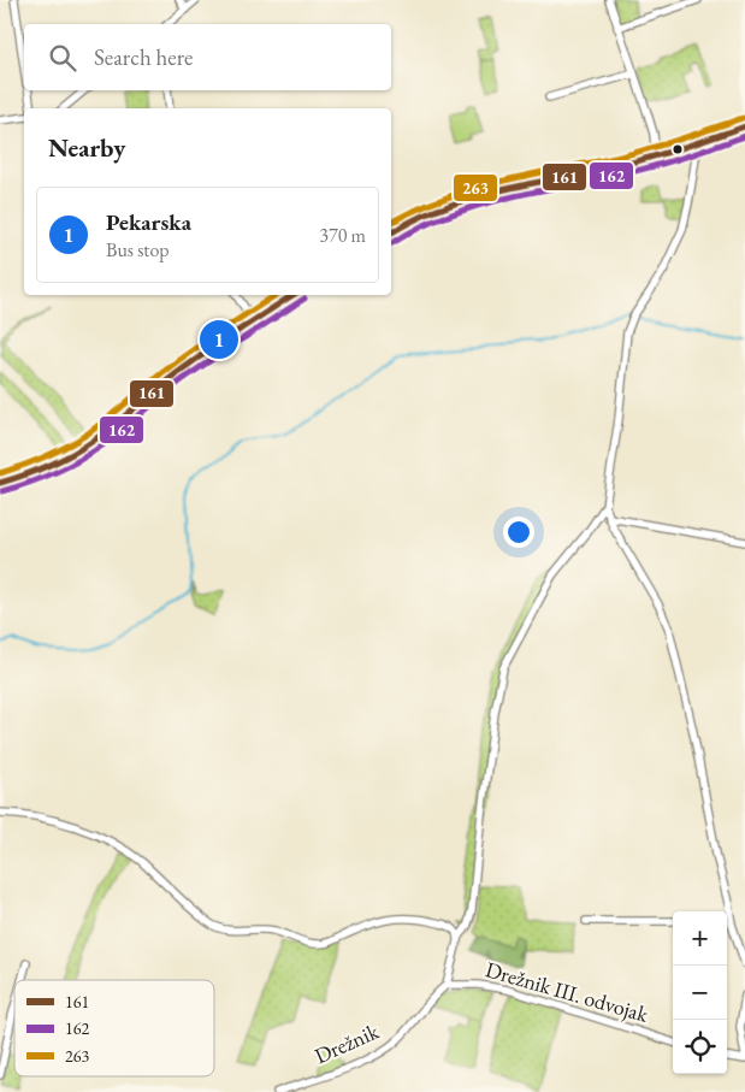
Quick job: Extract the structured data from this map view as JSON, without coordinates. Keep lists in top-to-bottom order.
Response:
{
  "streets": {
    "street": ["Drežnik III. odvojak", "Drežnik"]
  },
  "crossings": [
    ["Drežnik III. odvojak", "Drežnik"]
  ],
  "lines": ["transit line 263", "transit line 161", "transit line 162"],
  "legend": ["161", "162", "263"],
  "page": {
    "search": "Search here",
    "heading": "Nearby",
    "list": [
      {
        "mark": "1",
        "name": "Pekarska",
        "note": "Bus stop",
        "value": "370 m"
      }
    ],
    "pins": "1",
    "map_buttons": ["+", "−"]
  }
}
